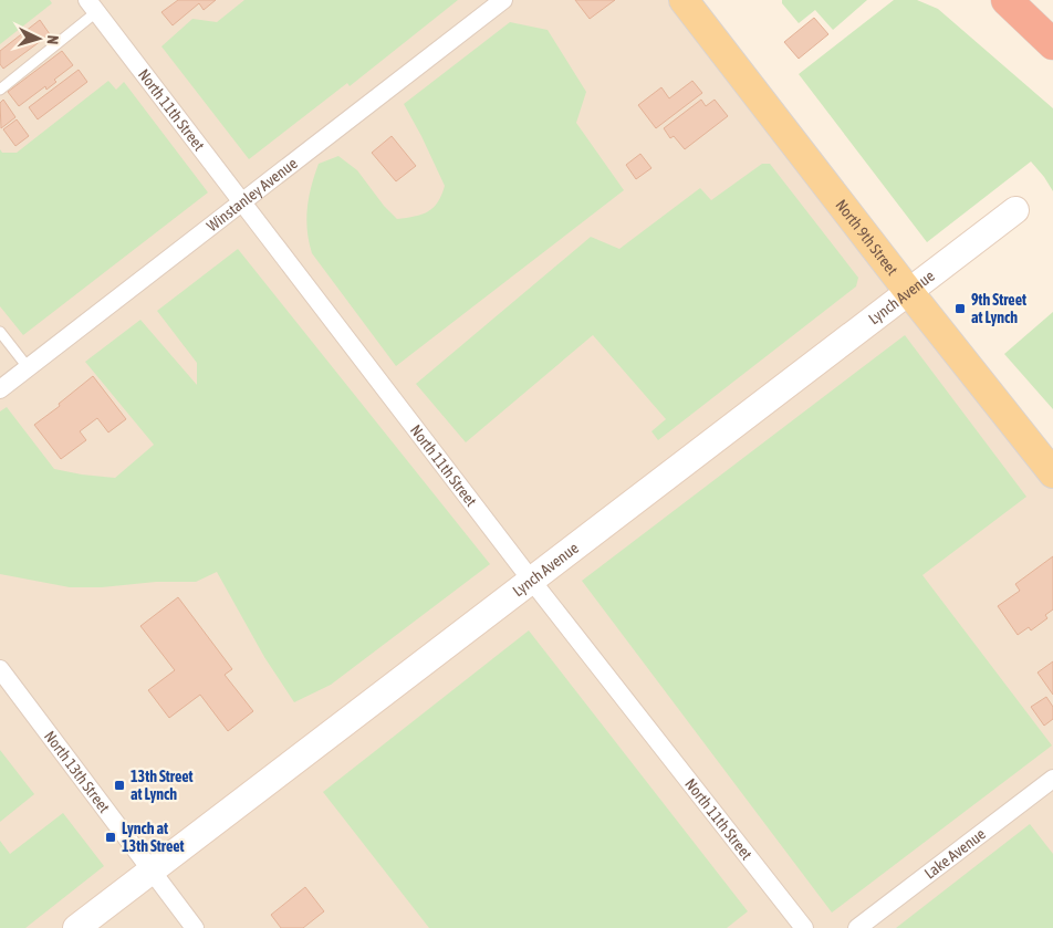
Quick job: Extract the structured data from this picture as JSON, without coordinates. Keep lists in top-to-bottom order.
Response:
{
  "streets": {
    "main road": ["North 9th Street"],
    "street": [
      "North 11th Street",
      "Winstanley Avenue",
      "Lynch Avenue",
      "North 13th Street",
      "Lake Avenue"
    ]
  },
  "crossings": [
    ["North 11th Street", "Winstanley Avenue"],
    ["North 11th Street", "Lynch Avenue"],
    ["North 9th Street", "Lynch Avenue"],
    ["Lynch Avenue", "North 13th Street"]
  ],
  "places": {
    "transit": ["9th Street at Lynch", "13th Street at Lynch", "Lynch at 13th Street"]
  },
  "north": "right"
}
